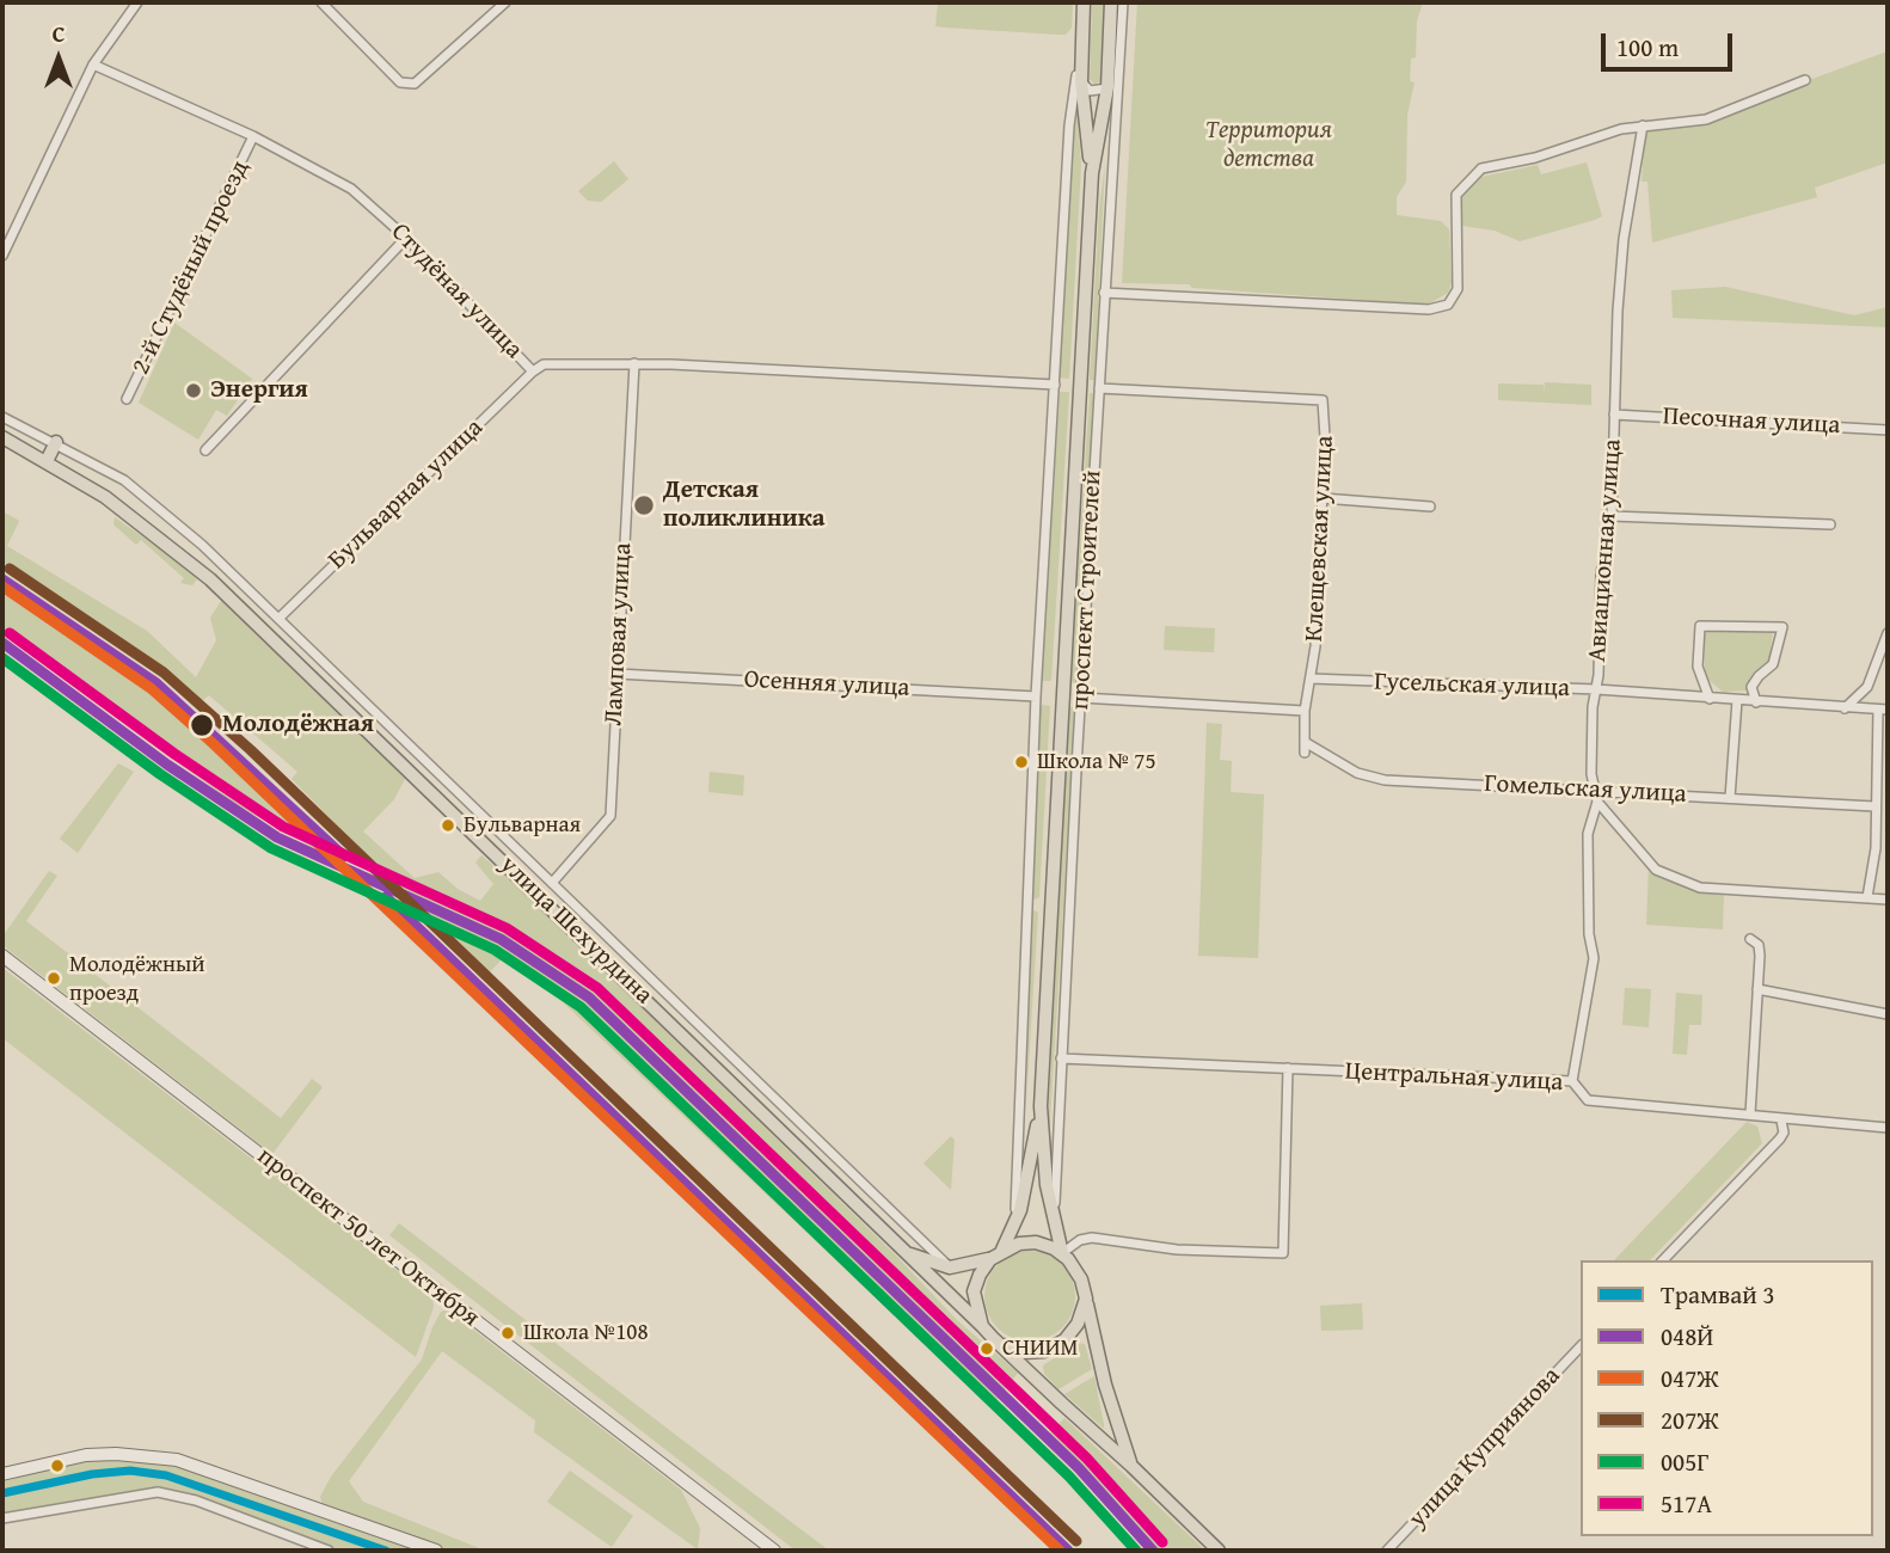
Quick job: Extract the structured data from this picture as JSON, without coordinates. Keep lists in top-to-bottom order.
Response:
{
  "streets": {
    "main road": ["проспект Строителей", "улица Шехурдина", "проспект 50 лет Октября"],
    "street": [
      "2-й Студёный проезд",
      "Студёная улица",
      "Песочная улица",
      "Бульварная улица",
      "Клещевская улица",
      "Авиационная улица",
      "Ламповая улица",
      "Осенняя улица",
      "Гусельская улица",
      "Гомельская улица",
      "Центральная улица",
      "улица Куприянова"
    ]
  },
  "crossings": [
    ["2-й Студёный проезд", "Студёная улица"],
    ["Студёная улица", "Бульварная улица"],
    ["Студёная улица", "проспект Строителей"],
    ["Студёная улица", "Ламповая улица"],
    ["Песочная улица", "Авиационная улица"],
    ["Клещевская улица", "проспект Строителей"],
    ["Клещевская улица", "Гусельская улица"],
    ["Авиационная улица", "Гусельская улица"],
    ["Авиационная улица", "Гомельская улица"],
    ["проспект Строителей", "Осенняя улица"],
    ["проспект Строителей", "улица Шехурдина"],
    ["проспект Строителей", "Центральная улица"],
    ["Ламповая улица", "Осенняя улица"]
  ],
  "parks": ["Территория детства"],
  "places": [
    "Энергия",
    "Детская поликлиника",
    "Молодёжная",
    "Школа № 75",
    "Бульварная",
    "Молодёжный проезд",
    "Школа №108",
    "СНИИМ"
  ],
  "lines": [
    "transit line 207Ж",
    "transit line 048Й",
    "transit line 047Ж",
    "transit line 517А",
    "transit line 005Г",
    "tram line 3"
  ],
  "legend": [
    "Трамвай 3",
    "048Й",
    "047Ж",
    "207Ж",
    "005Г",
    "517А"
  ],
  "scale_bar": "100 m",
  "north": "top"
}
